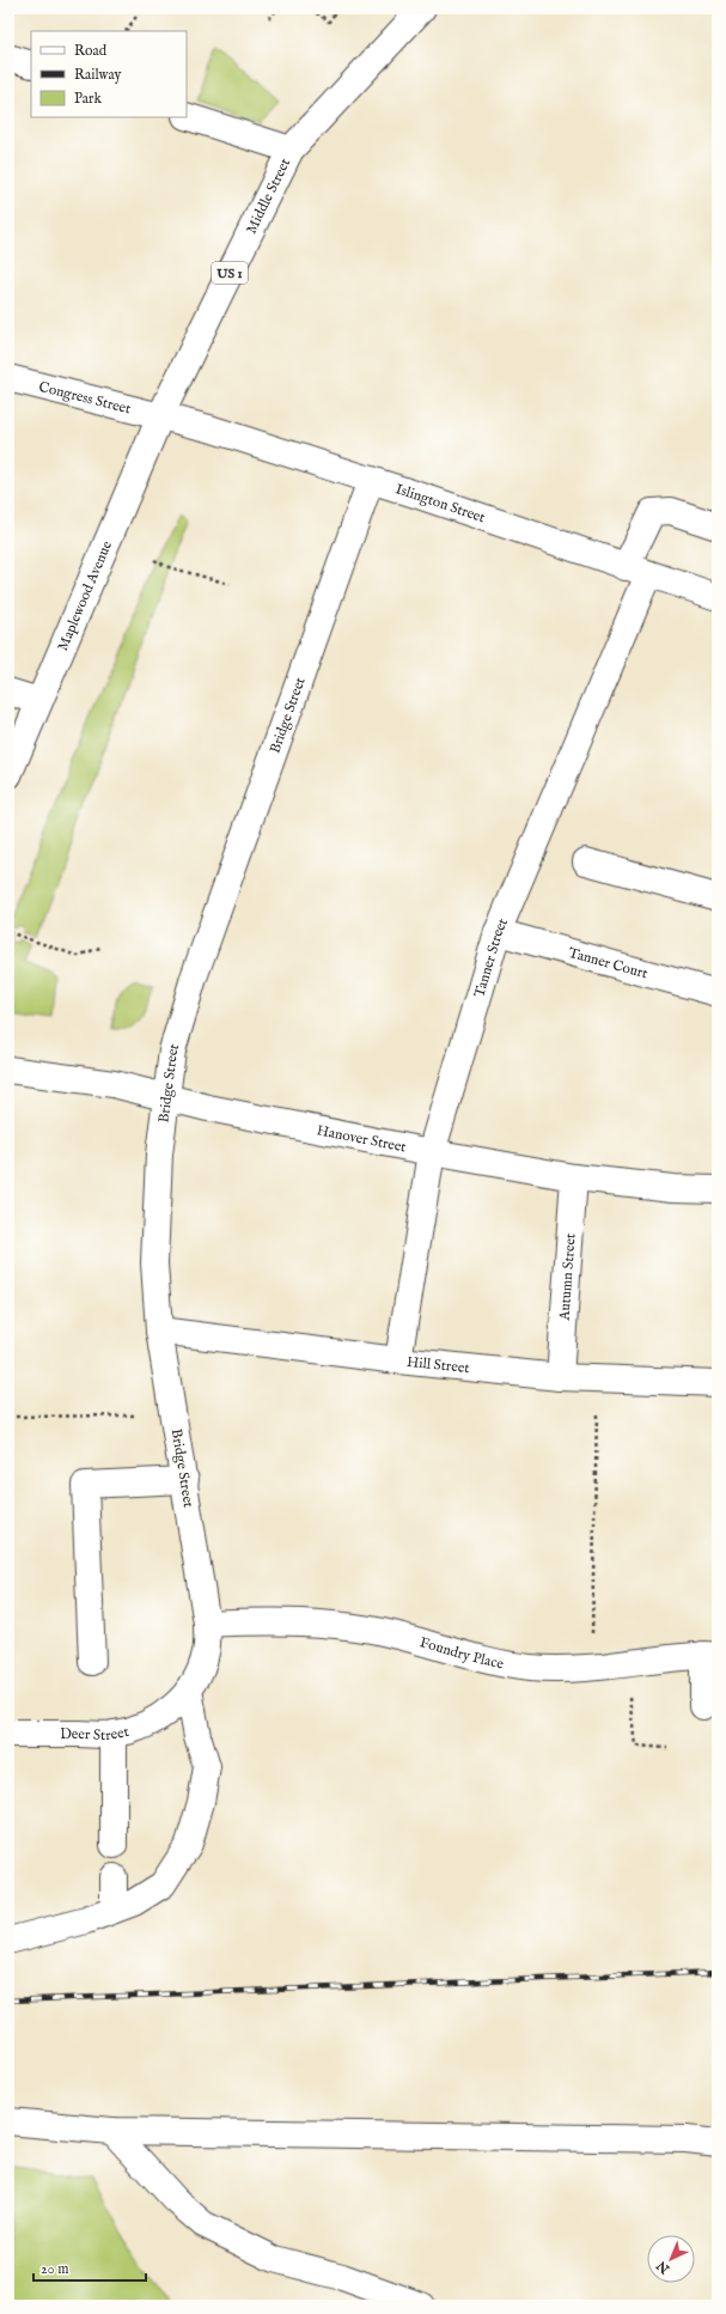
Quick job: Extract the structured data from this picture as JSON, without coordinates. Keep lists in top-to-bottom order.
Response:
{
  "streets": {
    "street": [
      "Middle Street",
      "US 1",
      "Congress Street",
      "Islington Street",
      "Maplewood Avenue",
      "Bridge Street",
      "Tanner Street",
      "Tanner Court",
      "Hanover Street",
      "Autumn Street",
      "Hill Street",
      "Foundry Place",
      "Deer Street"
    ]
  },
  "crossings": [
    ["Middle Street", "Congress Street"],
    ["Middle Street", "Islington Street"],
    ["Middle Street", "Maplewood Avenue"],
    ["Congress Street", "Islington Street"],
    ["Congress Street", "Maplewood Avenue"],
    ["Islington Street", "Maplewood Avenue"],
    ["Islington Street", "Bridge Street"],
    ["Islington Street", "Tanner Street"],
    ["Bridge Street", "Hanover Street"],
    ["Bridge Street", "Hill Street"],
    ["Bridge Street", "Foundry Place"],
    ["Bridge Street", "Deer Street"],
    ["Tanner Street", "Tanner Court"],
    ["Tanner Street", "Hanover Street"],
    ["Tanner Street", "Hill Street"],
    ["Hanover Street", "Autumn Street"],
    ["Autumn Street", "Hill Street"]
  ],
  "legend": ["Road", "Railway", "Park"],
  "scale_bar": "20 m",
  "north": "bottom left"
}
